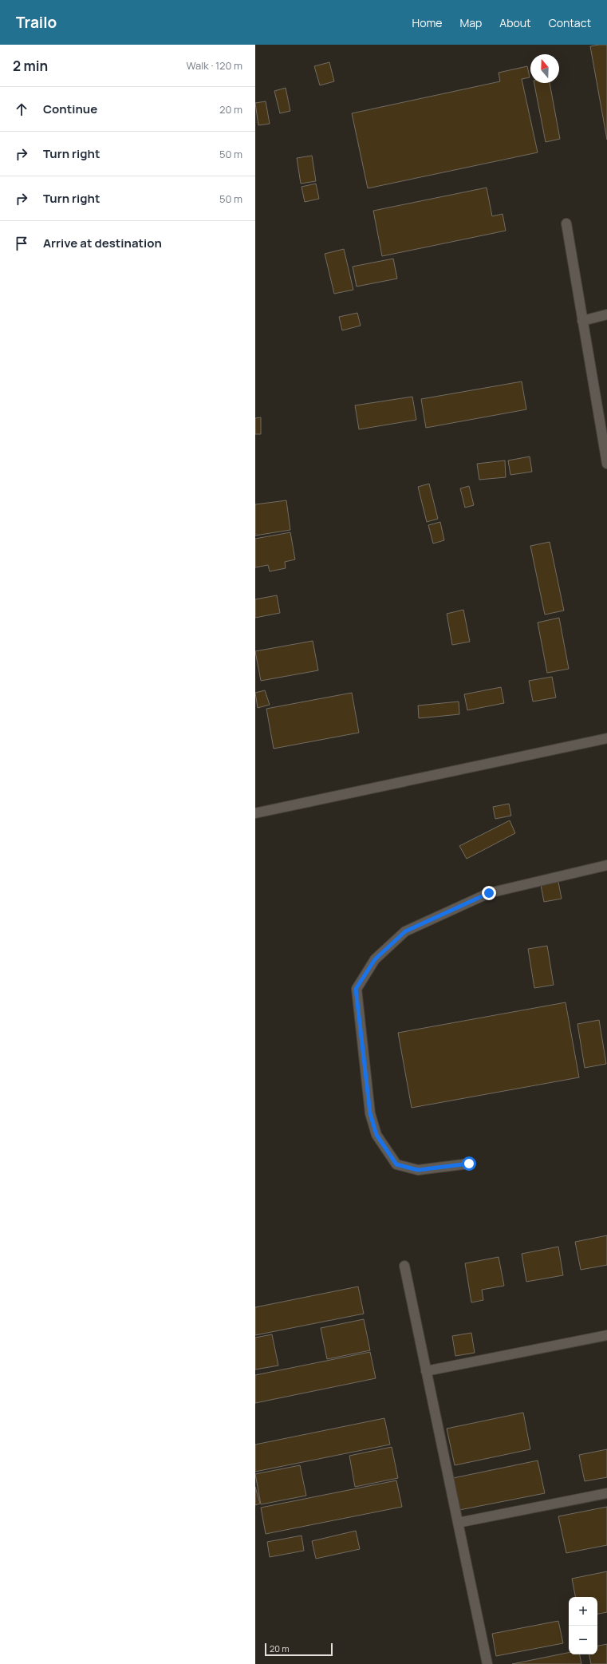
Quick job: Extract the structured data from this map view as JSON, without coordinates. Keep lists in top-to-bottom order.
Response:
{
  "scale_bar": "20 m",
  "north": "top",
  "page": {
    "header": "Trailo",
    "nav": [
      "Home",
      "Map",
      "About",
      "Contact"
    ],
    "heading": ["2 min", "Walk · 120 m"],
    "list": [
      ["Continue", "20 m"],
      ["Turn right", "50 m"],
      ["Turn right", "50 m"],
      "Arrive at destination"
    ],
    "map_buttons": ["+", "−"],
    "scale": "20 m"
  }
}
